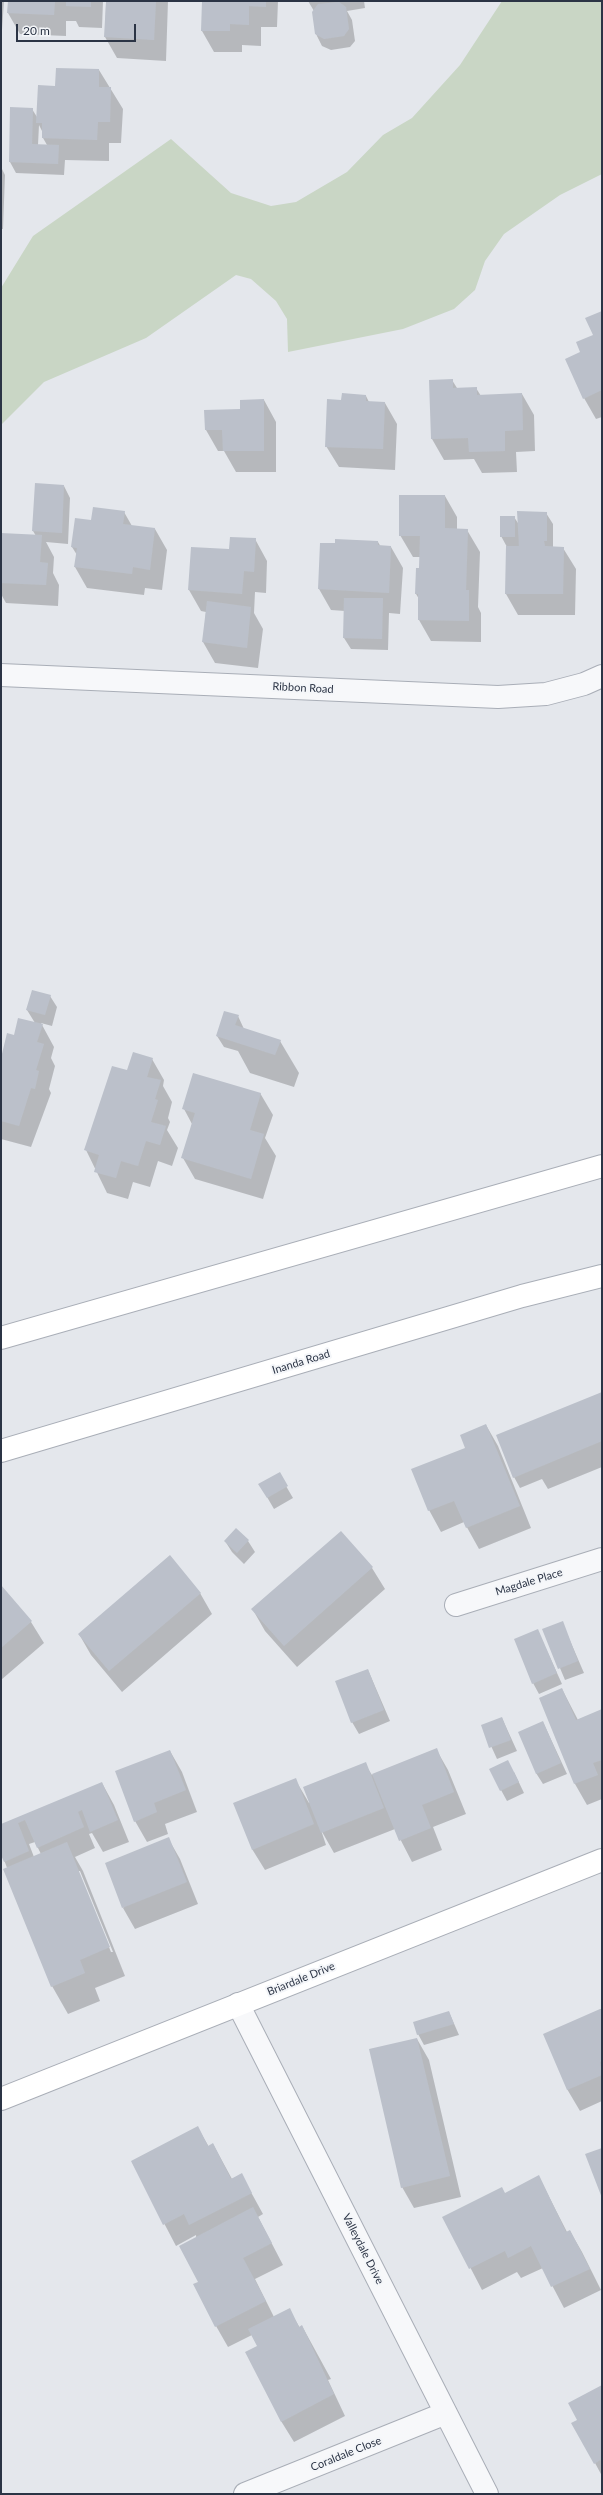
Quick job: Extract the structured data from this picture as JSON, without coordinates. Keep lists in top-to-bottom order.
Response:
{
  "streets": {
    "main road": ["Inanda Road", "Briardale Drive"],
    "street": [
      "Ribbon Road",
      "Magdale Place",
      "Valleydale Drive",
      "Coraldale Close"
    ]
  },
  "crossings": [
    ["Briardale Drive", "Valleydale Drive"],
    ["Valleydale Drive", "Coraldale Close"]
  ],
  "scale_bar": "20 m"
}
